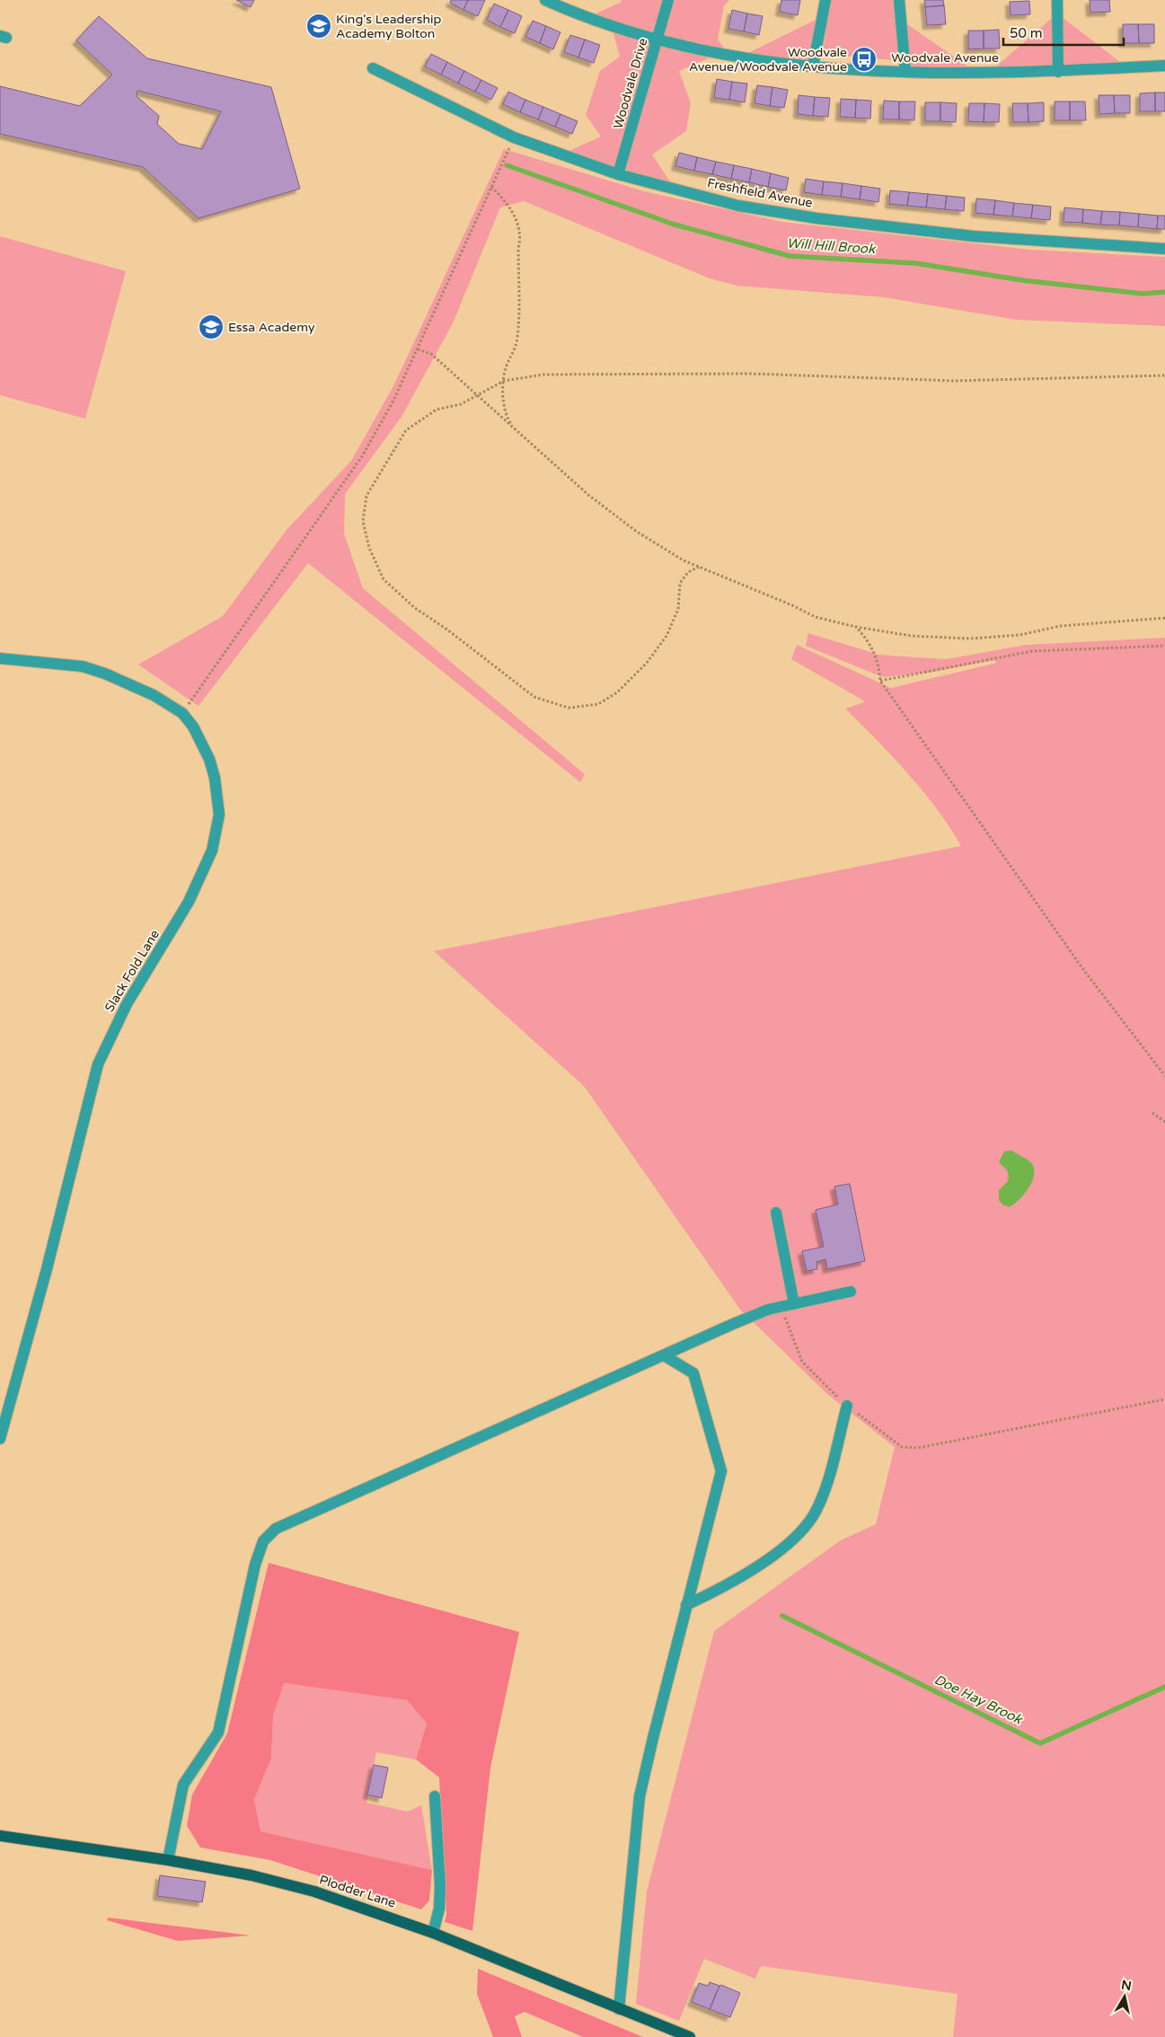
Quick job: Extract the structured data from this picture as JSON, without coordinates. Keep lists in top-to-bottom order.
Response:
{
  "streets": {
    "main road": ["Plodder Lane"],
    "street": [
      "Woodvale Avenue",
      "Woodvale Drive",
      "Freshfield Avenue",
      "Slack Fold Lane"
    ]
  },
  "crossings": [
    ["Woodvale Avenue", "Woodvale Drive"],
    ["Woodvale Drive", "Freshfield Avenue"]
  ],
  "water": ["Will Hill Brook", "Doe Hay Brook"],
  "places": {
    "school or university": ["King's Leadership Academy Bolton", "Essa Academy"],
    "bus stop": ["Woodvale Avenue/Woodvale Avenue"]
  },
  "scale_bar": "50 m",
  "north": "top"
}
